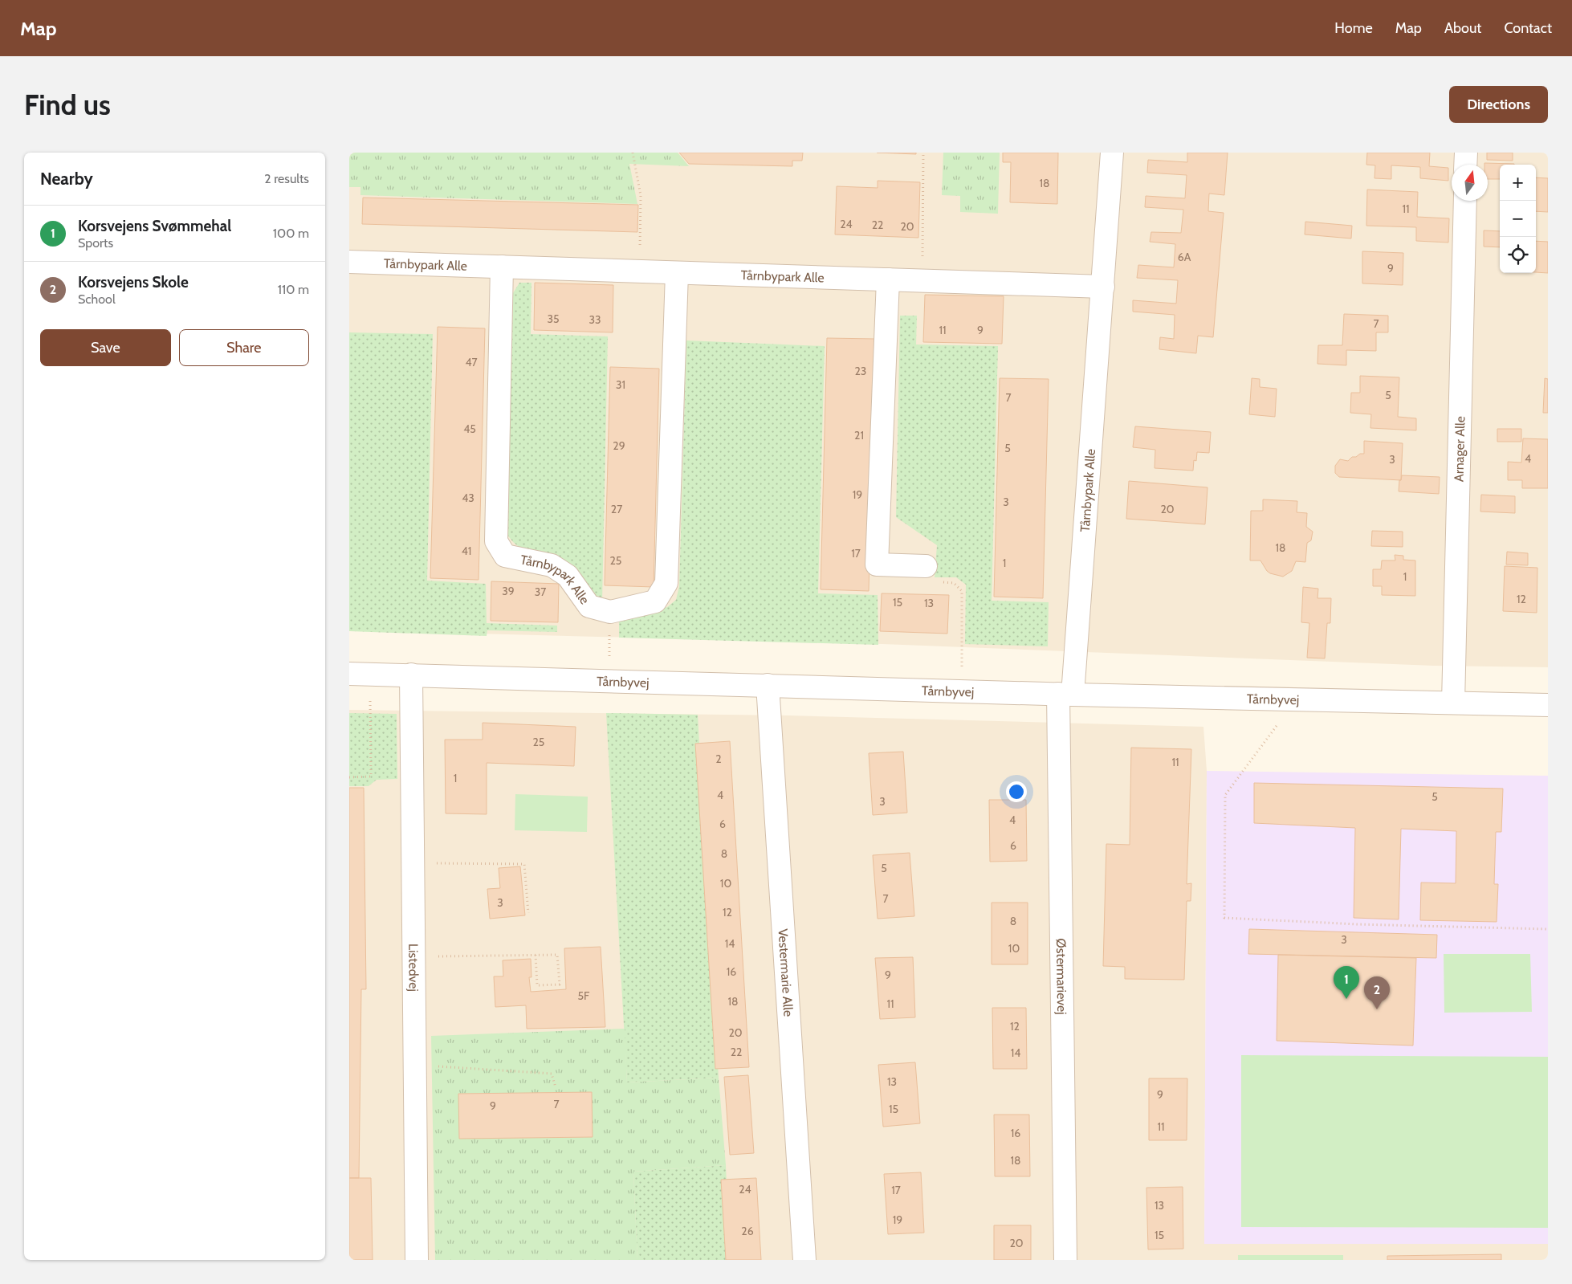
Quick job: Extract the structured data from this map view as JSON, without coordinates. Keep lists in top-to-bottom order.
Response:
{
  "streets": {
    "street": [
      "Tårnbypark Alle",
      "Arnager Alle",
      "Tårnbyvej",
      "Listedvej",
      "Vestermarie Alle",
      "Østermarievej"
    ]
  },
  "crossings": [
    ["Tårnbypark Alle", "Tårnbyvej"],
    ["Tårnbypark Alle", "Østermarievej"],
    ["Arnager Alle", "Tårnbyvej"],
    ["Tårnbyvej", "Listedvej"],
    ["Tårnbyvej", "Vestermarie Alle"],
    ["Tårnbyvej", "Østermarievej"]
  ],
  "house_numbers": [
    "18",
    "11",
    "24",
    "22",
    "20",
    "6A",
    "9",
    "35",
    "33",
    "7",
    "11",
    "9",
    "47",
    "23",
    "31",
    "5",
    "7",
    "45",
    "21",
    "29",
    "5",
    "4",
    "3",
    "19",
    "43",
    "3",
    "27",
    "20",
    "18",
    "41",
    "17",
    "25",
    "1",
    "1",
    "39",
    "37",
    "12",
    "15",
    "13",
    "25",
    "2",
    "11",
    "1",
    "4",
    "5",
    "3",
    "4",
    "6",
    "6",
    "8",
    "5",
    "10",
    "7",
    "3",
    "12",
    "8",
    "3",
    "14",
    "10",
    "16",
    "9",
    "5F",
    "18",
    "11",
    "12",
    "20",
    "22",
    "14",
    "13",
    "9",
    "7",
    "9",
    "15",
    "11",
    "16",
    "18",
    "24",
    "17",
    "13",
    "19",
    "26",
    "15",
    "20"
  ],
  "north": "top",
  "page": {
    "header": "Map",
    "nav": [
      "Home",
      "Map",
      "About",
      "Contact"
    ],
    "buttons": [
      "Directions",
      ["Save", "Share"]
    ],
    "title": "Find us",
    "heading": ["Nearby", "2 results"],
    "map_buttons": ["+", "−"],
    "list": [
      {
        "mark": "1",
        "name": "Korsvejens Svømmehal",
        "note": "Sports",
        "value": "100 m"
      },
      {
        "mark": "2",
        "name": "Korsvejens Skole",
        "note": "School",
        "value": "110 m"
      }
    ],
    "pins": ["1", "2"]
  }
}
